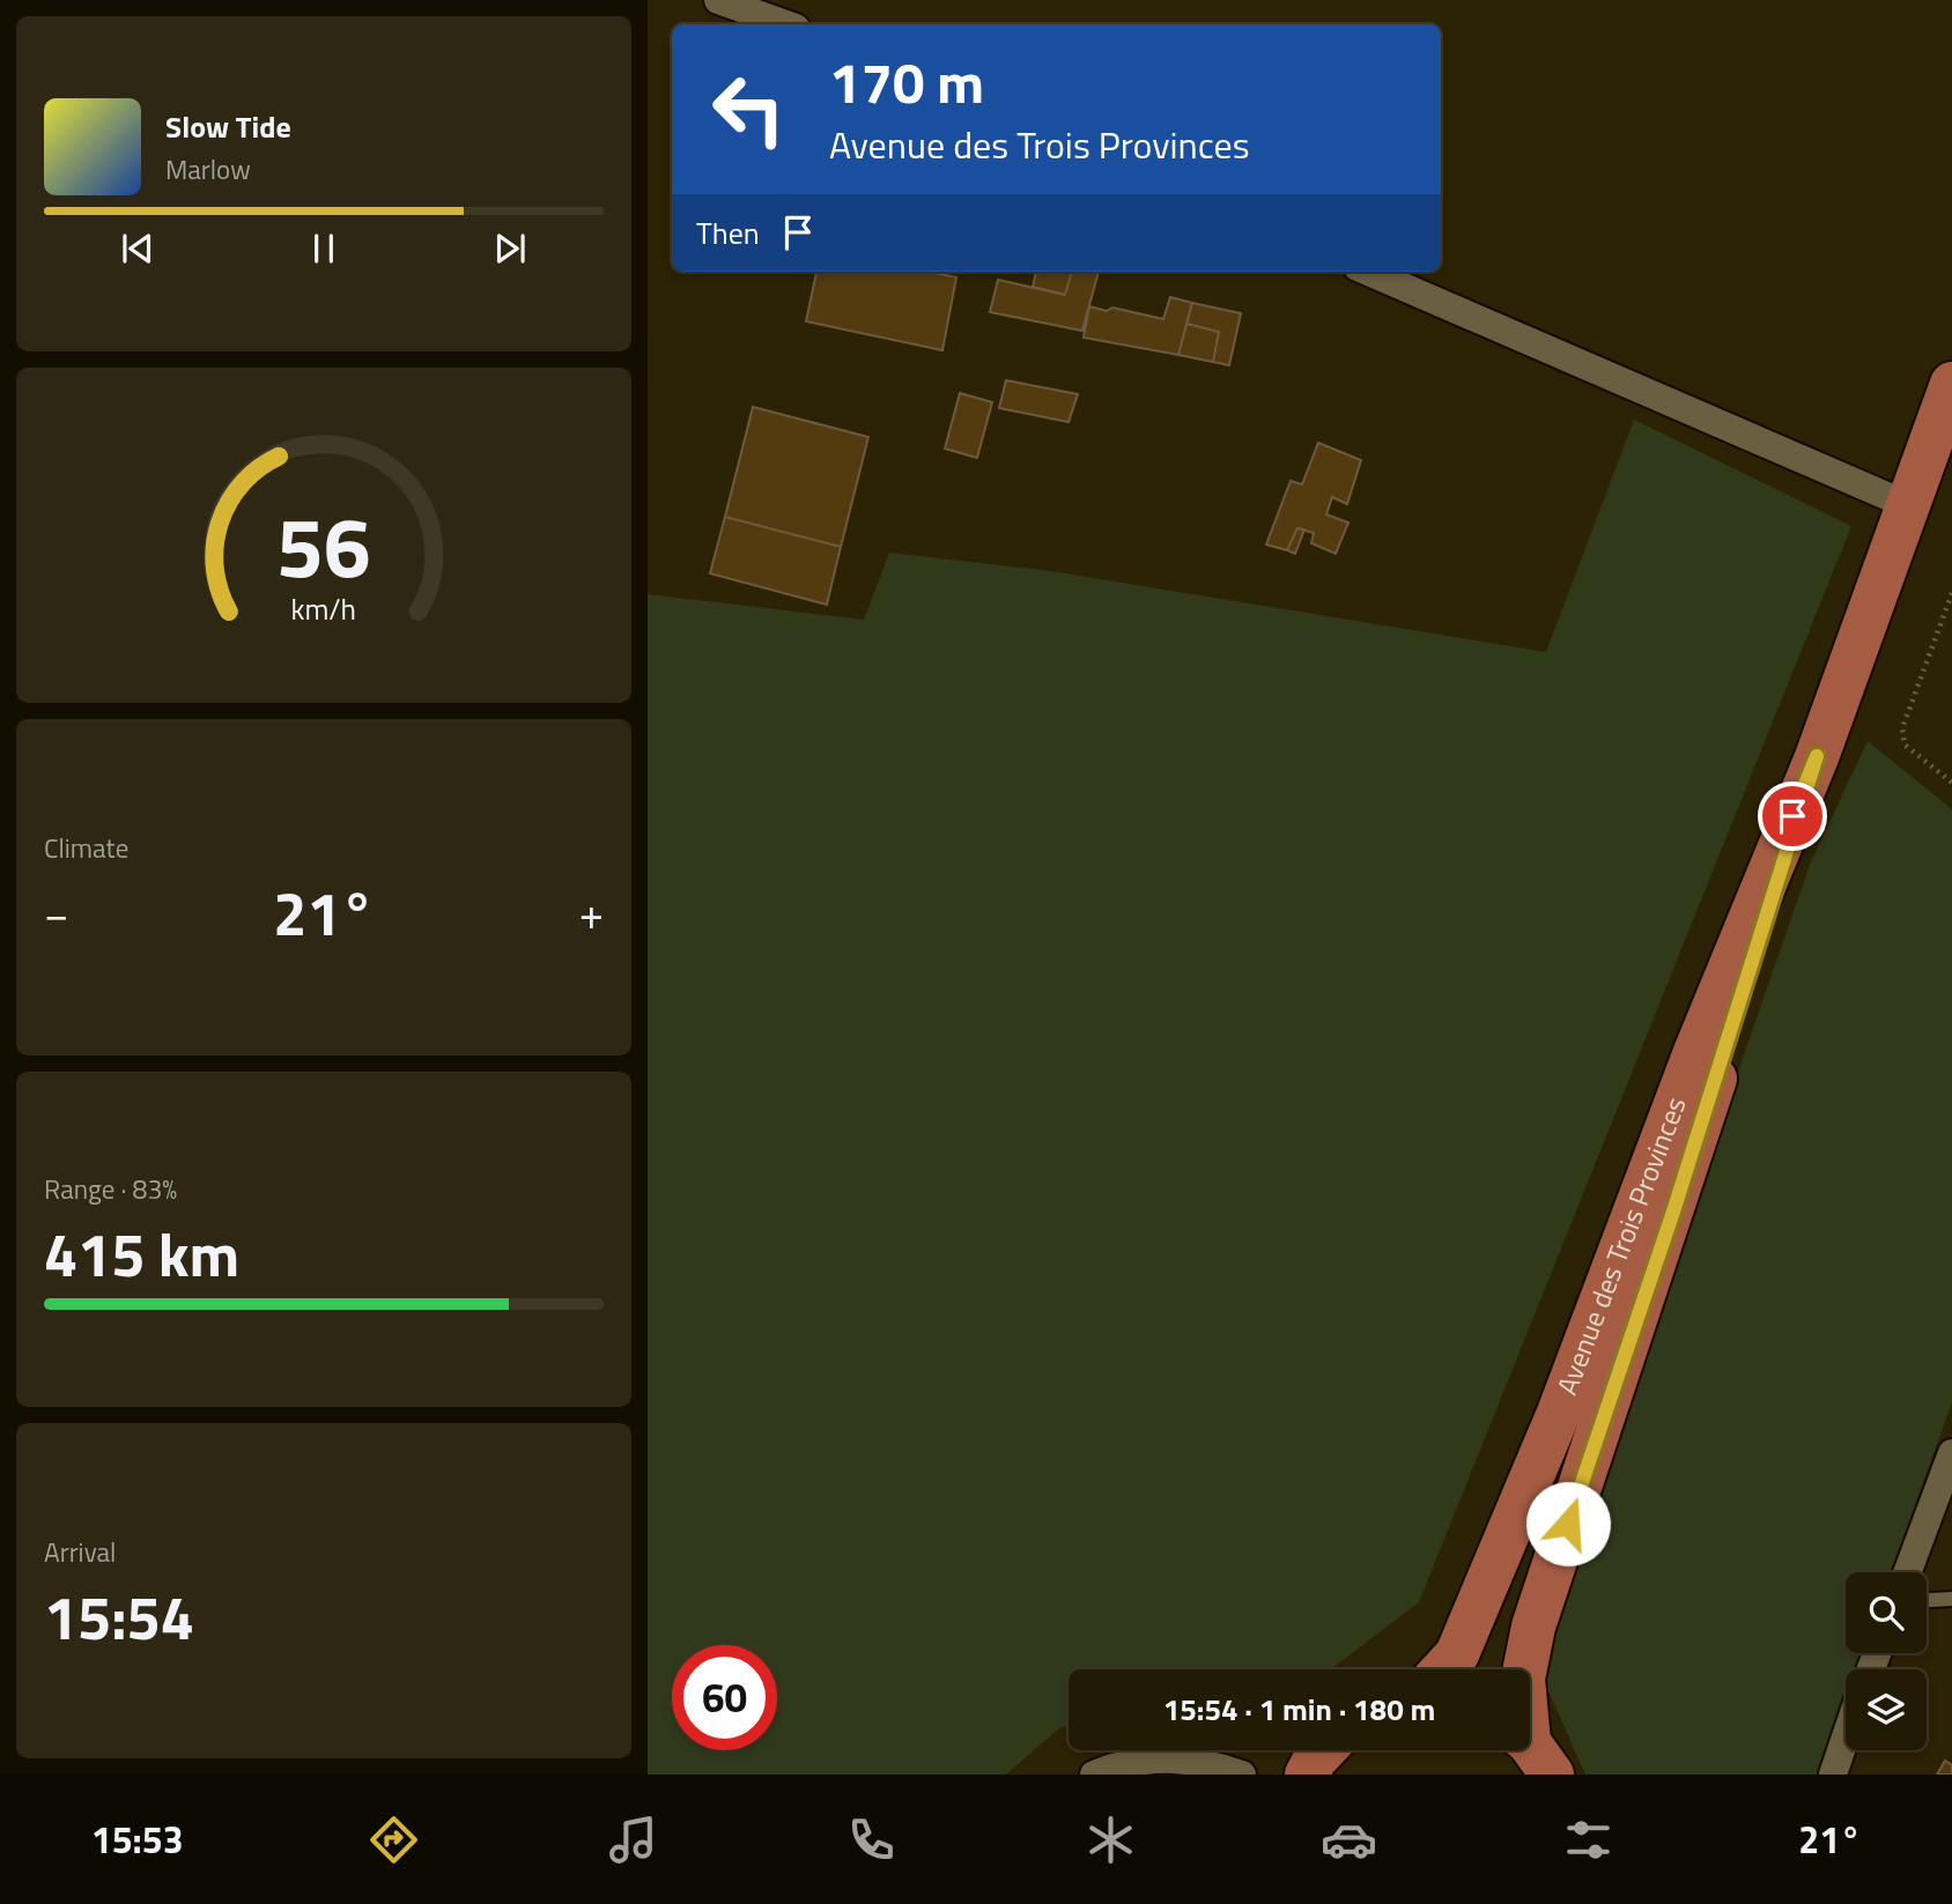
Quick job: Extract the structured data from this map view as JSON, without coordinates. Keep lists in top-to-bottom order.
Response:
{
  "streets": {
    "main road": ["Avenue des Trois Provinces"]
  },
  "page": {
    "turn": ["170 m", "Avenue des Trois Provinces"],
    "song": ["Slow Tide", "Marlow"],
    "then": "Then",
    "tile": [
      "Climate",
      ["Range · 83%", "415 km"],
      ["Arrival", "15:54"]
    ],
    "heat": ["−", "21°", "+"],
    "limit": "60",
    "trip": "15:54 · 1 min · 180 m",
    "tabs": ["15:53", "21°"],
    "gauge": ["56", "km/h"]
  }
}
